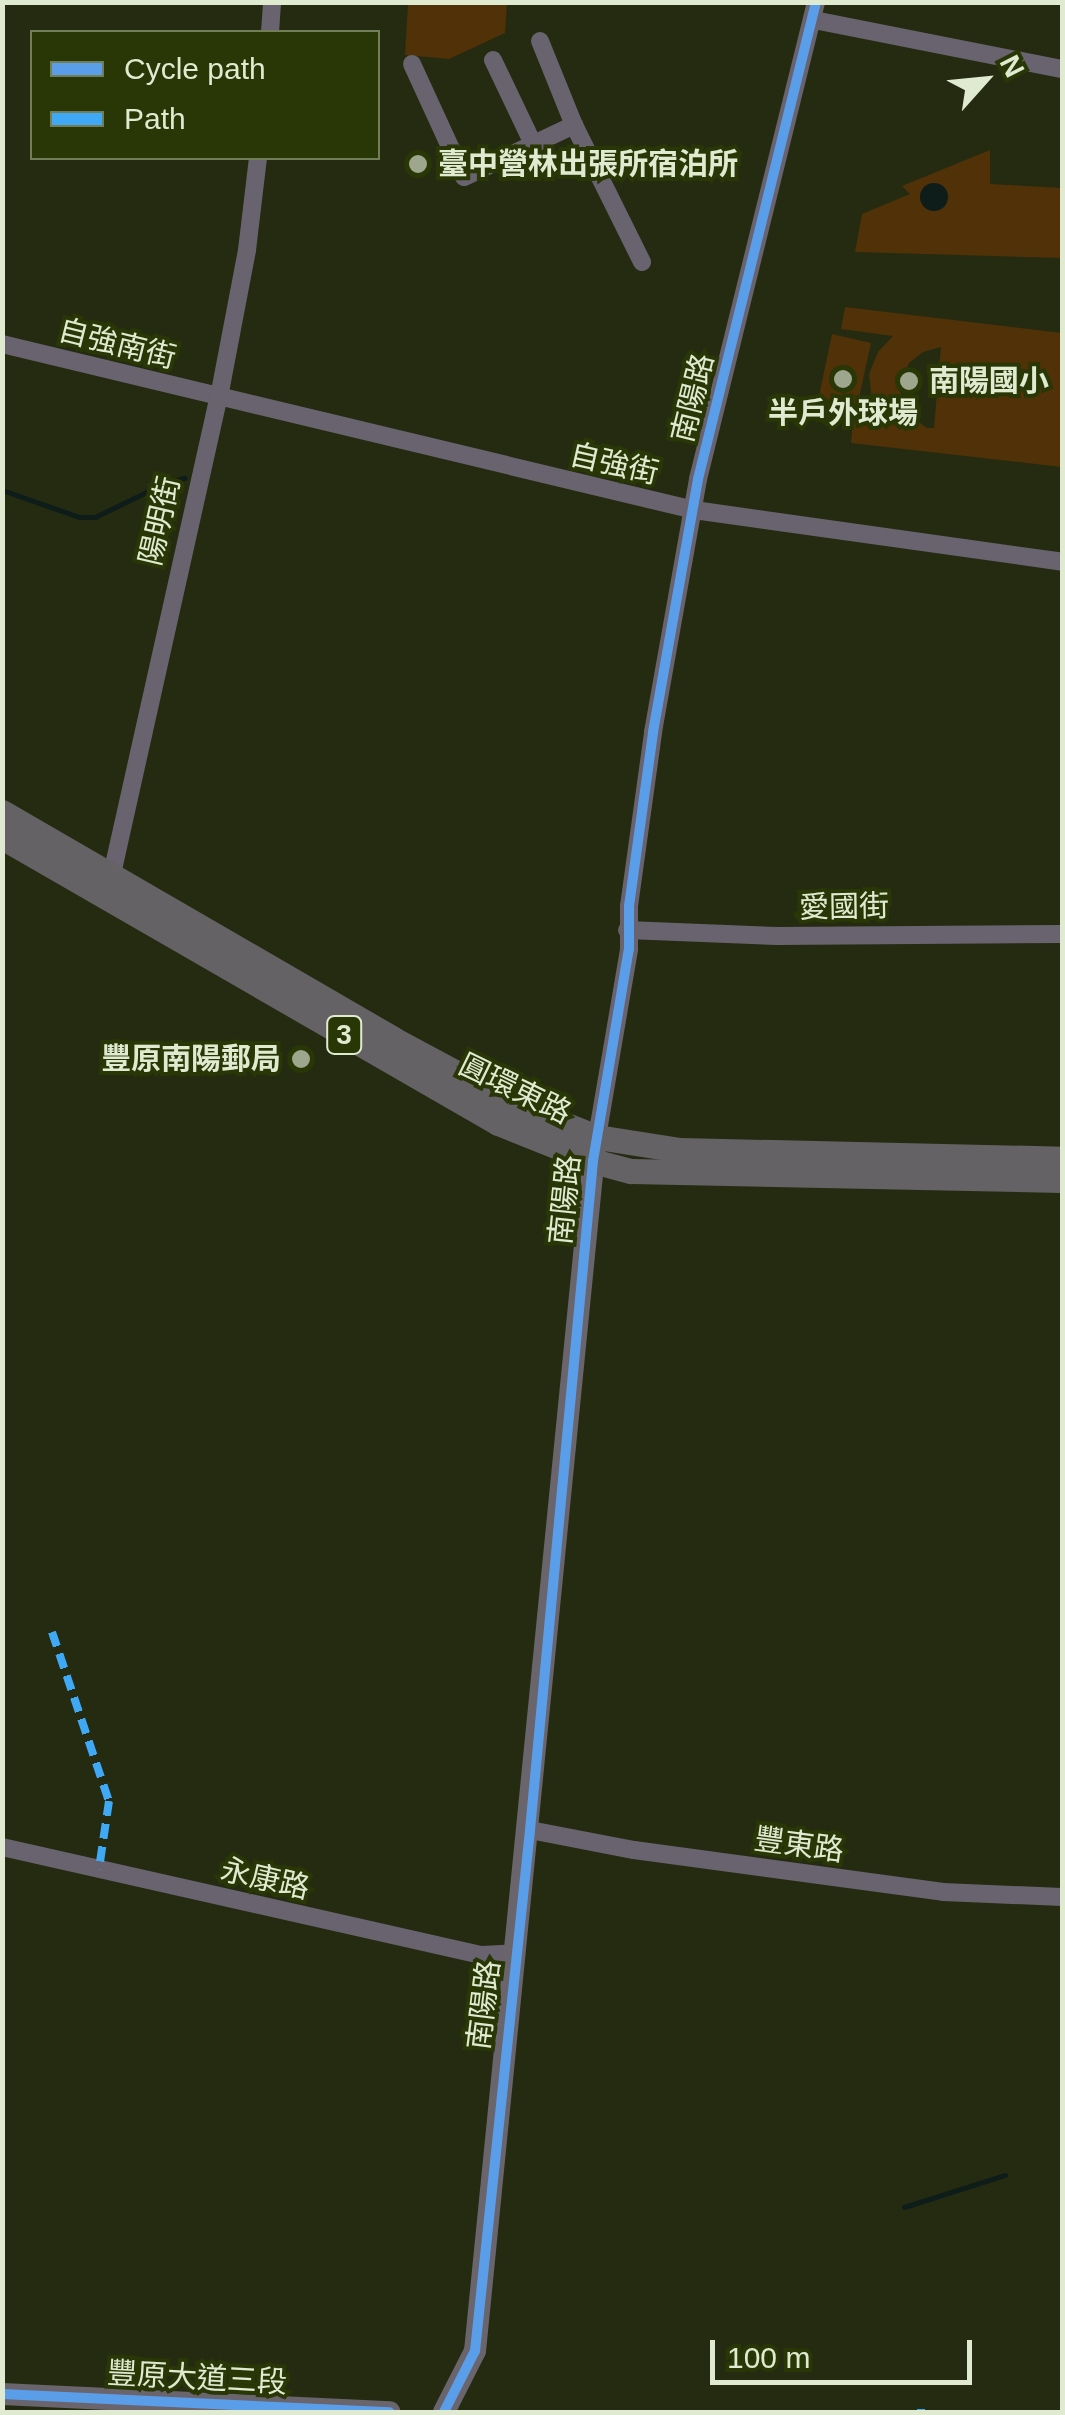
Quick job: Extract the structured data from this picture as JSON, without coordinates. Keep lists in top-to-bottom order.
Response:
{
  "streets": {
    "main road": ["3", "圓環東路"],
    "street": [
      "自強南街",
      "南陽路",
      "自強街",
      "陽明街",
      "愛國街",
      "豐東路",
      "永康路",
      "豐原大道三段"
    ]
  },
  "crossings": [
    ["自強南街", "自強街"],
    ["自強南街", "陽明街"],
    ["南陽路", "自強街"],
    ["南陽路", "愛國街"],
    ["南陽路", "圓環東路"],
    ["南陽路", "豐東路"],
    ["南陽路", "永康路"],
    ["自強街", "陽明街"],
    ["陽明街", "圓環東路"]
  ],
  "places": [
    "臺中營林出張所宿泊所",
    "半戶外球場",
    "南陽國小",
    "豐原南陽郵局"
  ],
  "legend": ["Cycle path", "Path"],
  "scale_bar": "100 m",
  "north": "top right"
}
